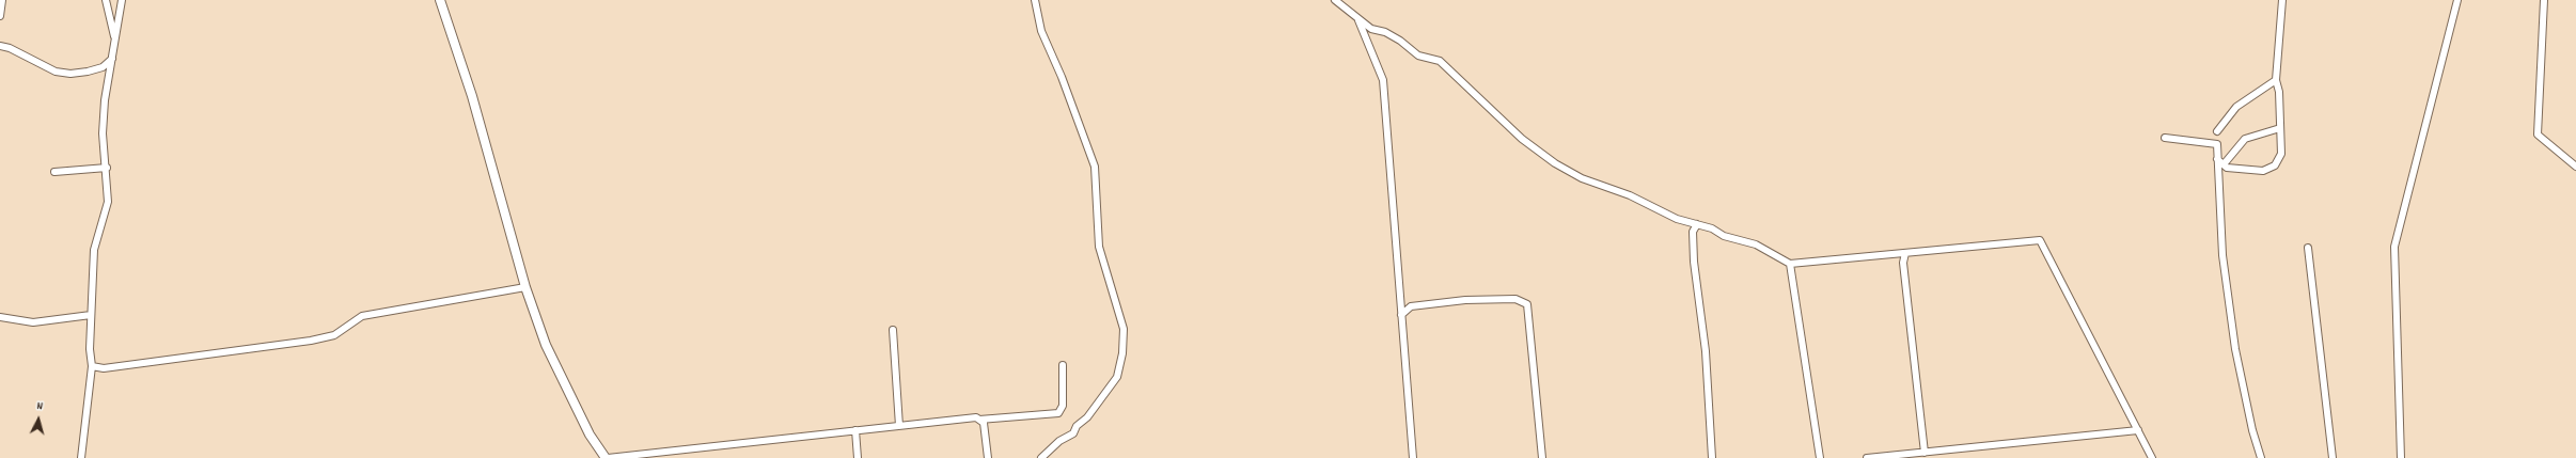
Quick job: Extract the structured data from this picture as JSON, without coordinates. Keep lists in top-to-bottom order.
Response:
{
  "north": "top"
}
